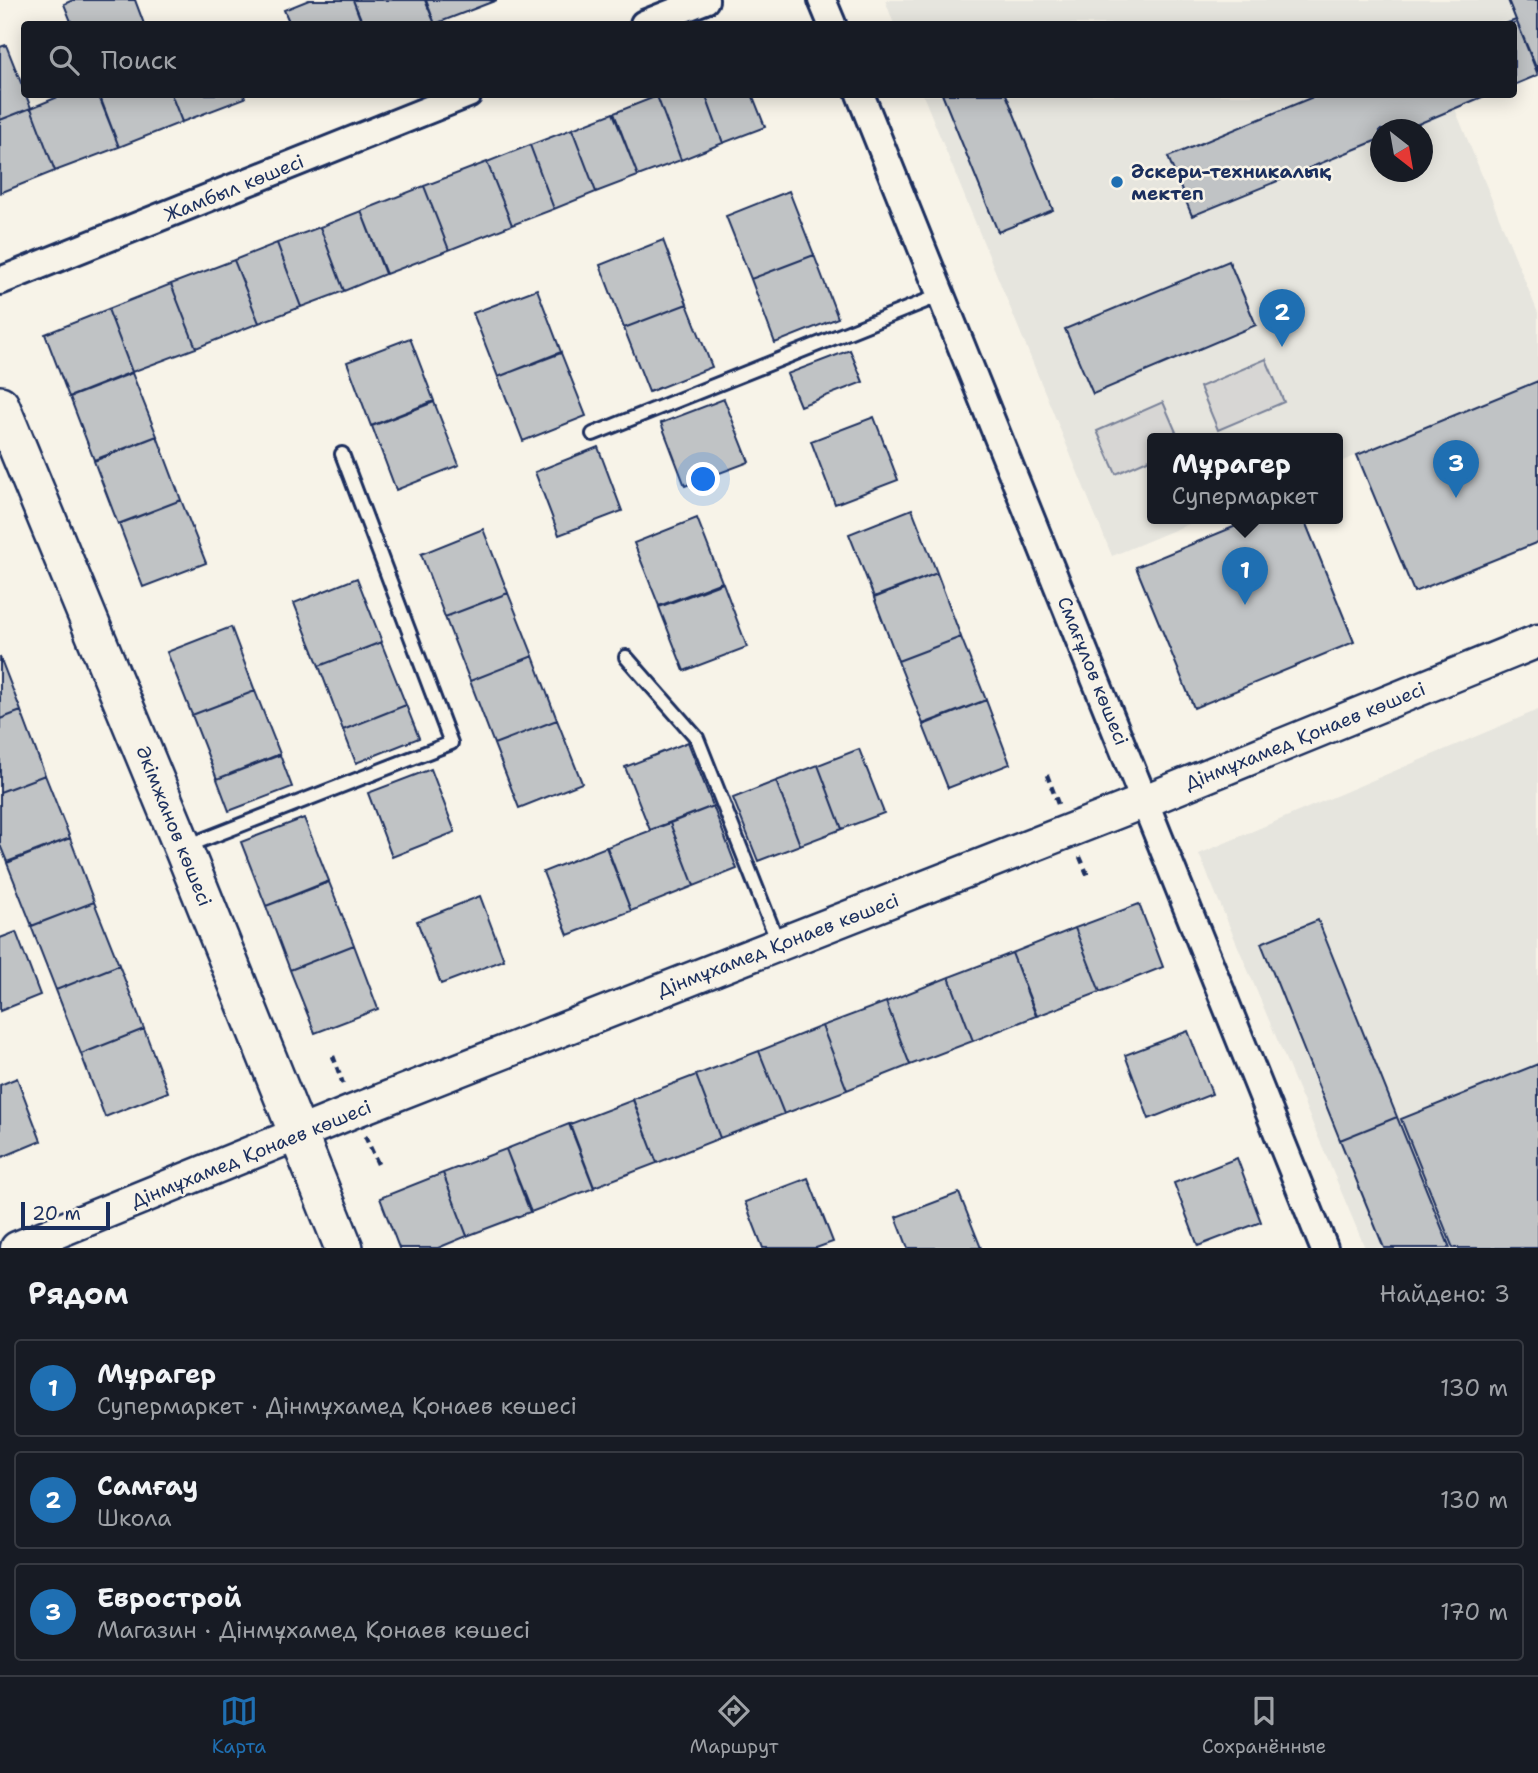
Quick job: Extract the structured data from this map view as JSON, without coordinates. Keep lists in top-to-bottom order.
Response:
{
  "streets": {
    "main road": ["Әкімжанов көшесі"],
    "street": ["Жамбыл көшесі", "Смағұлов көшесі", "Дінмұхамед Қонаев көшесі"]
  },
  "crossings": [
    ["Смағұлов көшесі", "Дінмұхамед Қонаев көшесі"],
    ["Дінмұхамед Қонаев көшесі", "Әкімжанов көшесі"]
  ],
  "places": ["Әскери-техникалық мектеп"],
  "scale_bar": "20 m",
  "north": "bottom right",
  "page": {
    "search": "Поиск",
    "pins": ["2", "3", "1"],
    "popup": ["Мұрагер", "Супермаркет"],
    "scale": "20 m",
    "heading": ["Рядом", "Найдено: 3"],
    "list": [
      {
        "mark": "1",
        "name": "Мұрагер",
        "note": "Супермаркет · Дінмұхамед Қонаев көшесі",
        "value": "130 m"
      },
      {
        "mark": "2",
        "name": "Самғау",
        "note": "Школа",
        "value": "130 m"
      },
      {
        "mark": "3",
        "name": "Еврострой",
        "note": "Магазин · Дінмұхамед Қонаев көшесі",
        "value": "170 m"
      }
    ],
    "nav": ["Карта", "Маршрут", "Сохранённые"]
  }
}
